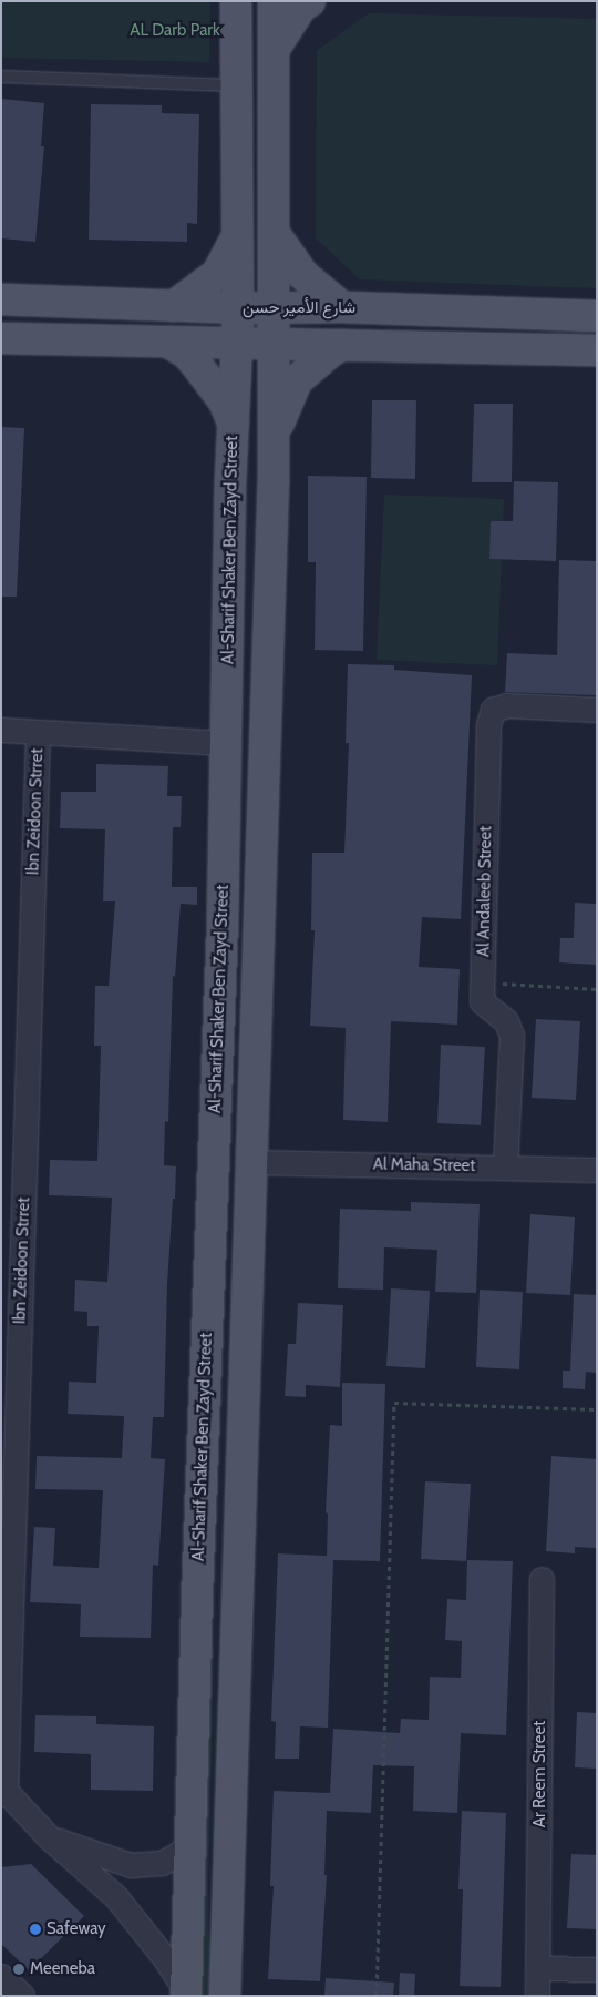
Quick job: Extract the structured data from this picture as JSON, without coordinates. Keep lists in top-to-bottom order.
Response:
{
  "streets": {
    "main road": ["شارع الأمير حسن", "Al-Sharif Shaker Ben Zayd Street"],
    "street": [
      "Ibn Zeidoon Strret",
      "Al Andaleeb Street",
      "Al Maha Street",
      "Ar Reem Street"
    ]
  },
  "crossings": [
    ["شارع الأمير حسن", "Al-Sharif Shaker Ben Zayd Street"],
    ["Al Andaleeb Street", "Al Maha Street"]
  ],
  "parks": ["AL Darb Park"],
  "places": ["Safeway", "Meeneba"]
}
